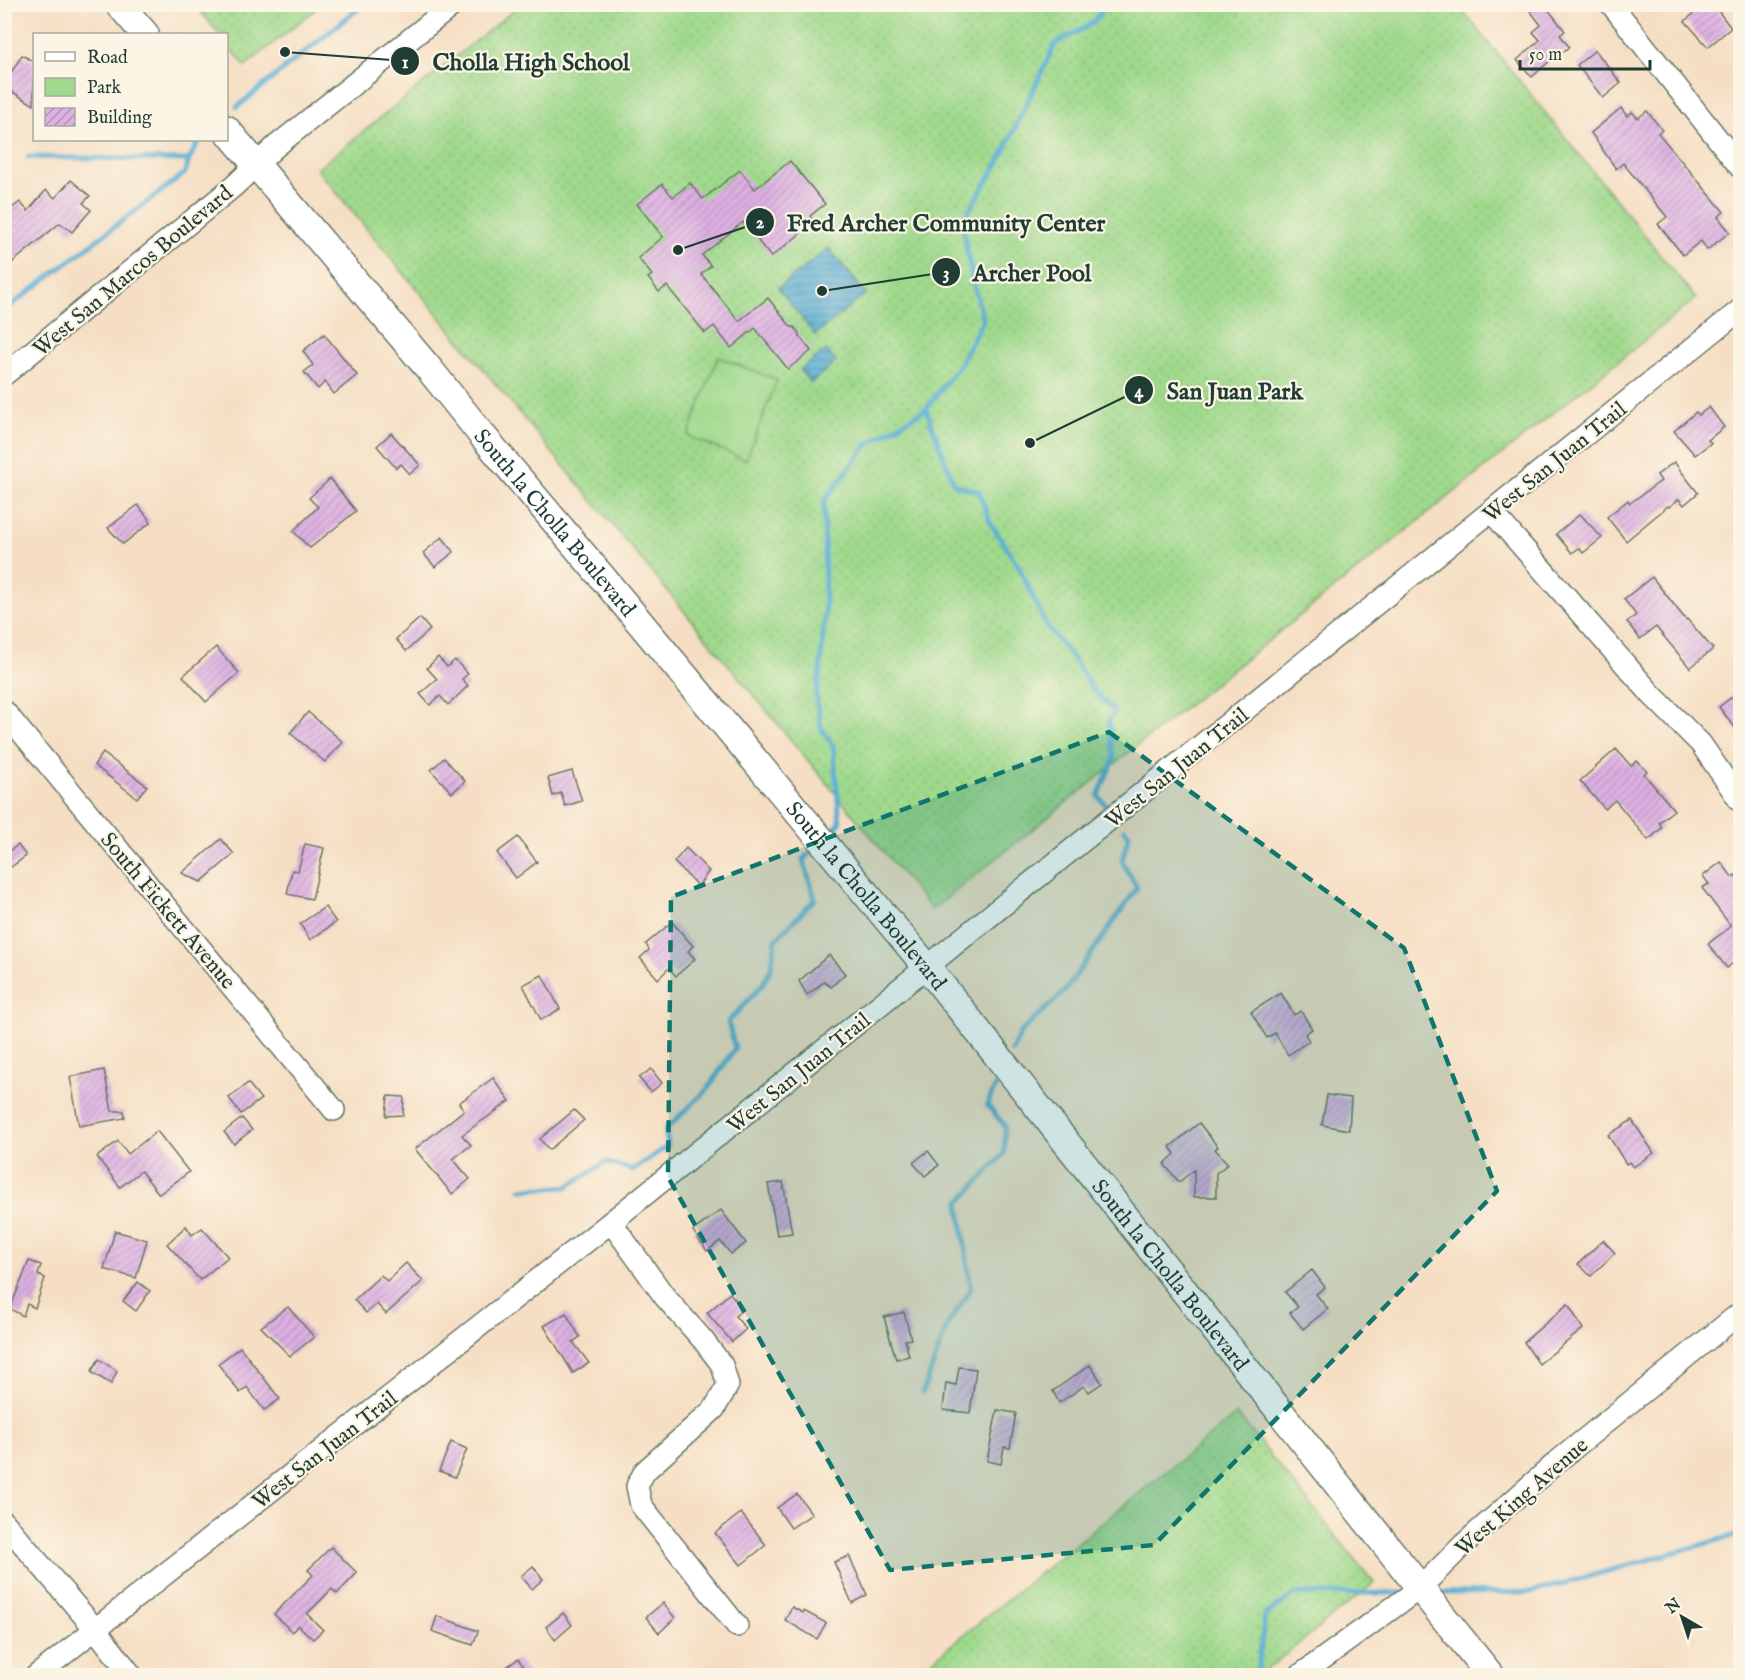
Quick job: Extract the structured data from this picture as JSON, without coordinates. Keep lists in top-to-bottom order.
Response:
{
  "streets": {
    "main road": ["South la Cholla Boulevard"],
    "street": [
      "West San Marcos Boulevard",
      "West San Juan Trail",
      "South Fickett Avenue",
      "West King Avenue"
    ]
  },
  "crossings": [
    ["West San Marcos Boulevard", "South la Cholla Boulevard"],
    ["West San Juan Trail", "South la Cholla Boulevard"],
    ["South la Cholla Boulevard", "West King Avenue"]
  ],
  "places": [
    "Cholla High School",
    "Fred Archer Community Center",
    "Archer Pool",
    "San Juan Park"
  ],
  "legend": ["Road", "Park", "Building"],
  "scale_bar": "50 m",
  "north": "top left"
}
